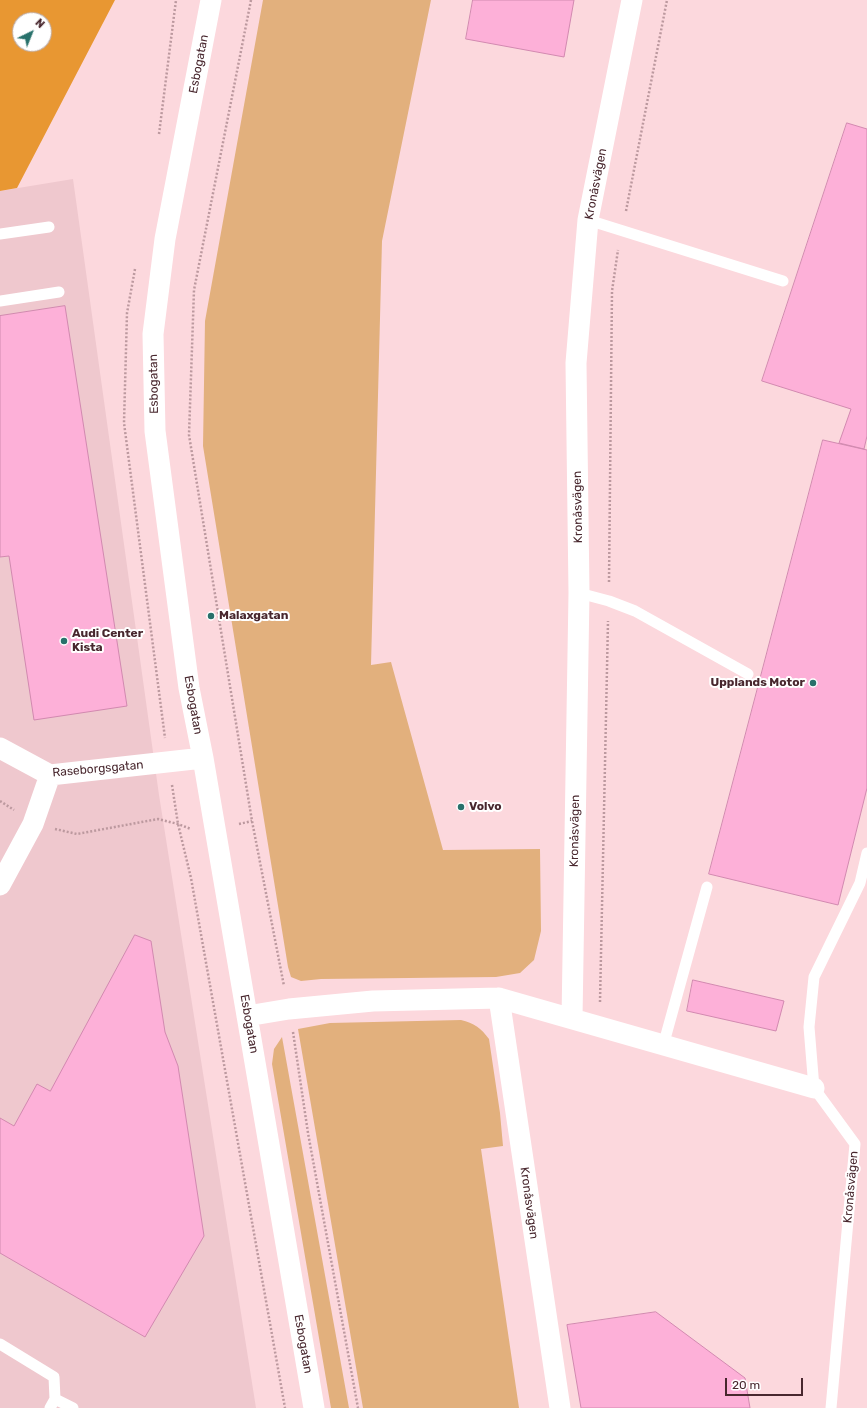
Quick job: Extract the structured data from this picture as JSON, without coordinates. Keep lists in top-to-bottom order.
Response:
{
  "streets": {
    "street": ["Esbogatan", "Kronåsvägen", "Raseborgsgatan"]
  },
  "crossings": [
    ["Esbogatan", "Raseborgsgatan"]
  ],
  "places": [
    "Malaxgatan",
    "Audi Center Kista",
    "Upplands Motor",
    "Volvo"
  ],
  "scale_bar": "20 m",
  "north": "top right"
}
